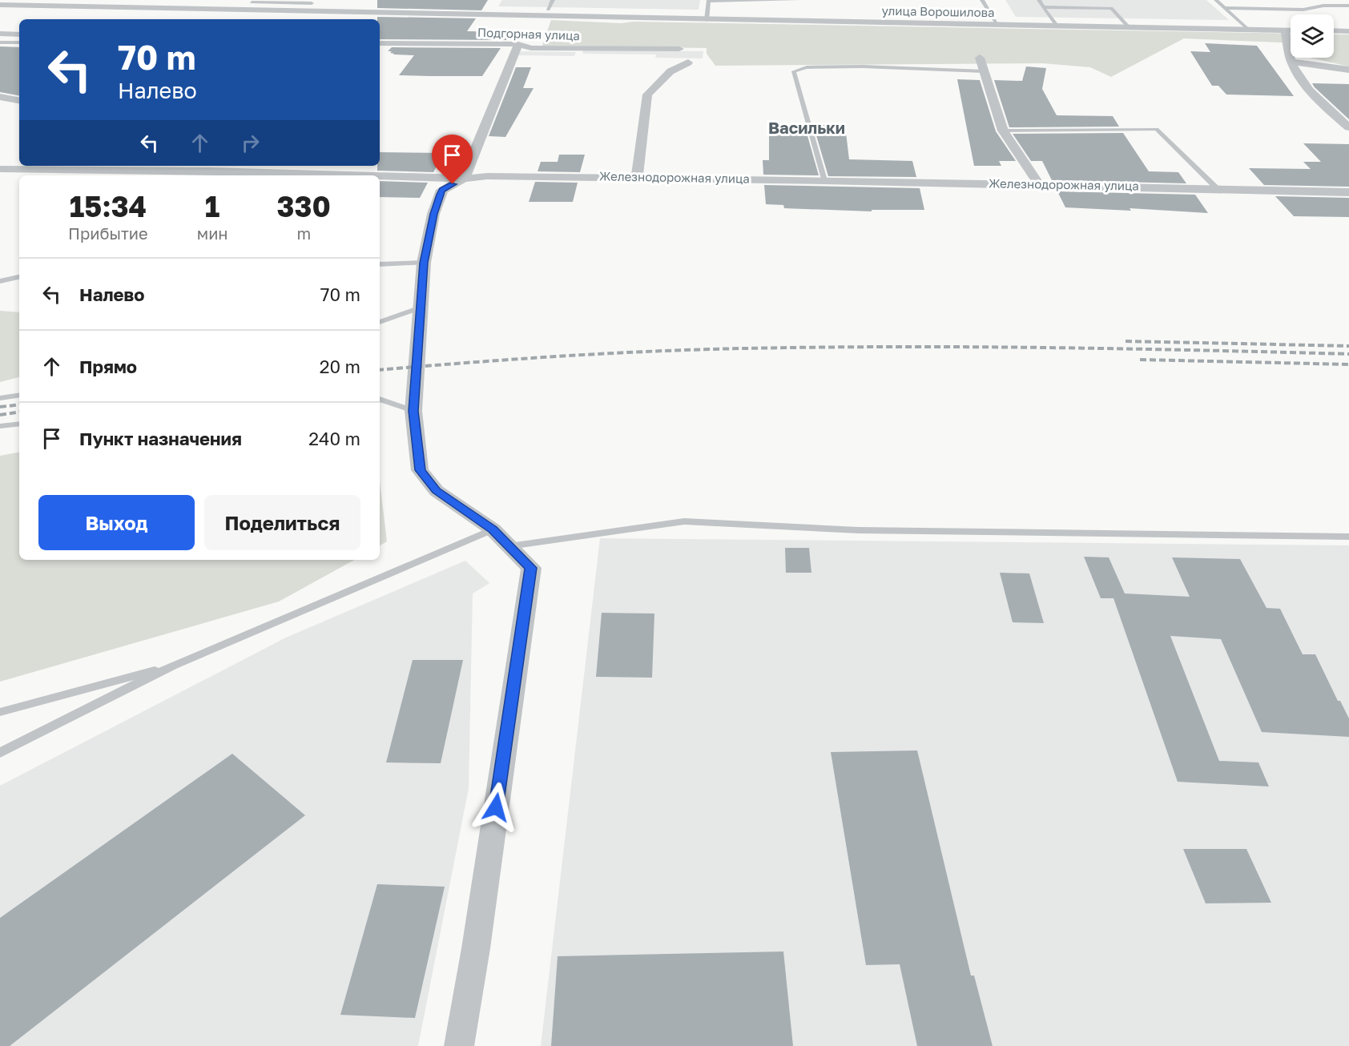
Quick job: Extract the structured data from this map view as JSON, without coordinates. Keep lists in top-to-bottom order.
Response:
{
  "streets": {
    "street": ["улица Ворошилова", "Подгорная улица", "Железнодорожная улица"]
  },
  "districts": ["Васильки"],
  "page": {
    "turn": ["70 m", "Налево"],
    "eta": [
      "15:34",
      "Прибытие",
      "1",
      "мин",
      "330",
      "m"
    ],
    "list": [
      {
        "name": "Налево",
        "value": "70 m"
      },
      {
        "name": "Прямо",
        "value": "20 m"
      },
      {
        "name": "Пункт назначения",
        "value": "240 m"
      }
    ],
    "buttons": ["Выход", "Поделиться"]
  }
}
